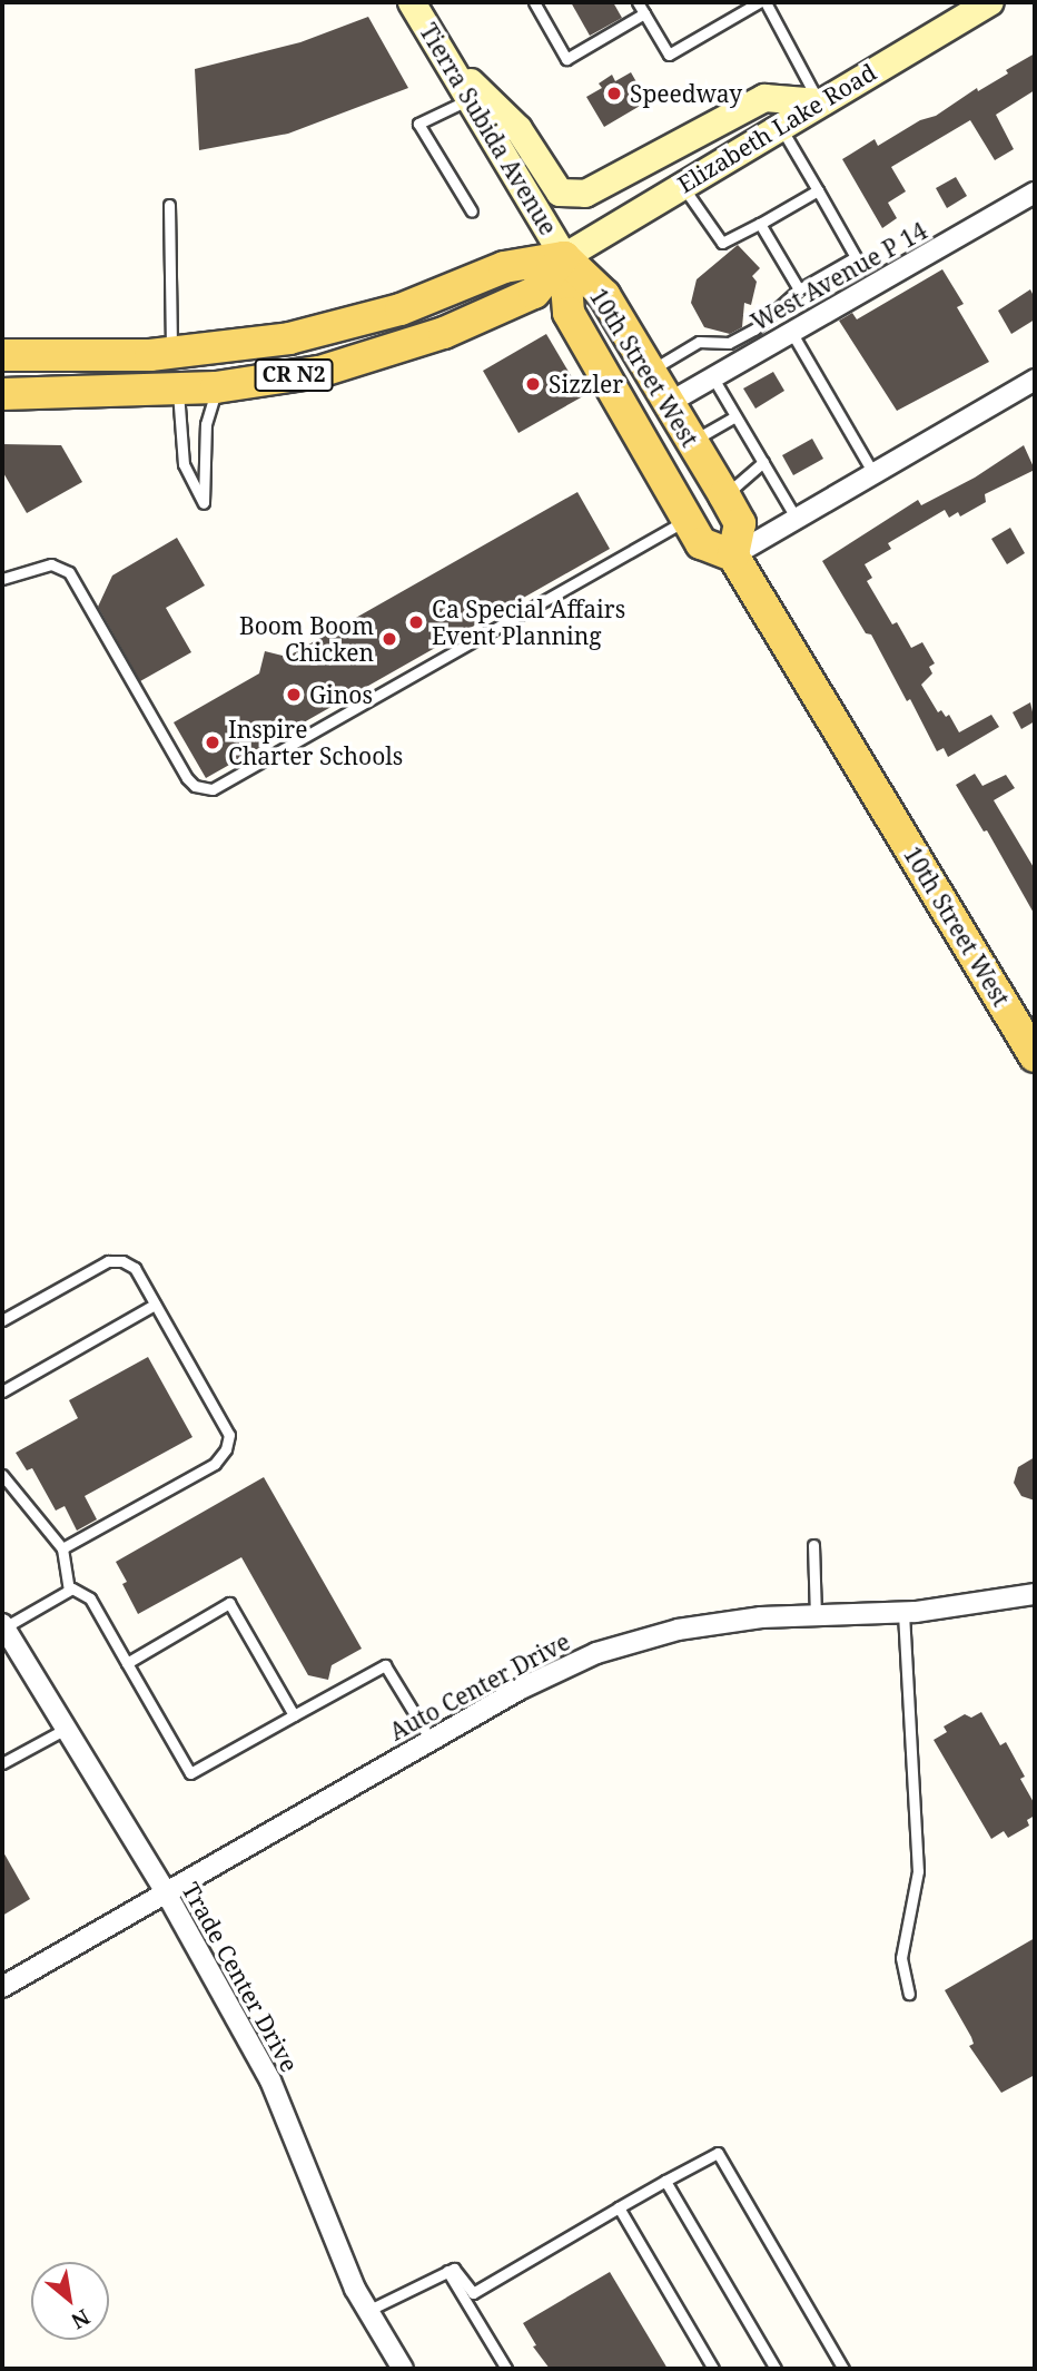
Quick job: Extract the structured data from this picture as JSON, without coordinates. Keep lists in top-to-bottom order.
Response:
{
  "streets": {
    "main road": [
      "Elizabeth Lake Road",
      "Tierra Subida Avenue",
      "10th Street West",
      "CR N2"
    ],
    "street": ["West Avenue P 14", "Auto Center Drive", "Trade Center Drive"]
  },
  "crossings": [
    ["Elizabeth Lake Road", "Tierra Subida Avenue"],
    ["Elizabeth Lake Road", "10th Street West"],
    ["Elizabeth Lake Road", "CR N2"],
    ["Tierra Subida Avenue", "10th Street West"],
    ["Tierra Subida Avenue", "CR N2"],
    ["West Avenue P 14", "10th Street West"],
    ["10th Street West", "CR N2"],
    ["Auto Center Drive", "Trade Center Drive"]
  ],
  "places": [
    "Speedway",
    "Sizzler",
    "Ca Special Affairs Event Planning",
    "Boom Boom Chicken",
    "Ginos",
    "Inspire Charter Schools"
  ],
  "north": "bottom right"
}
